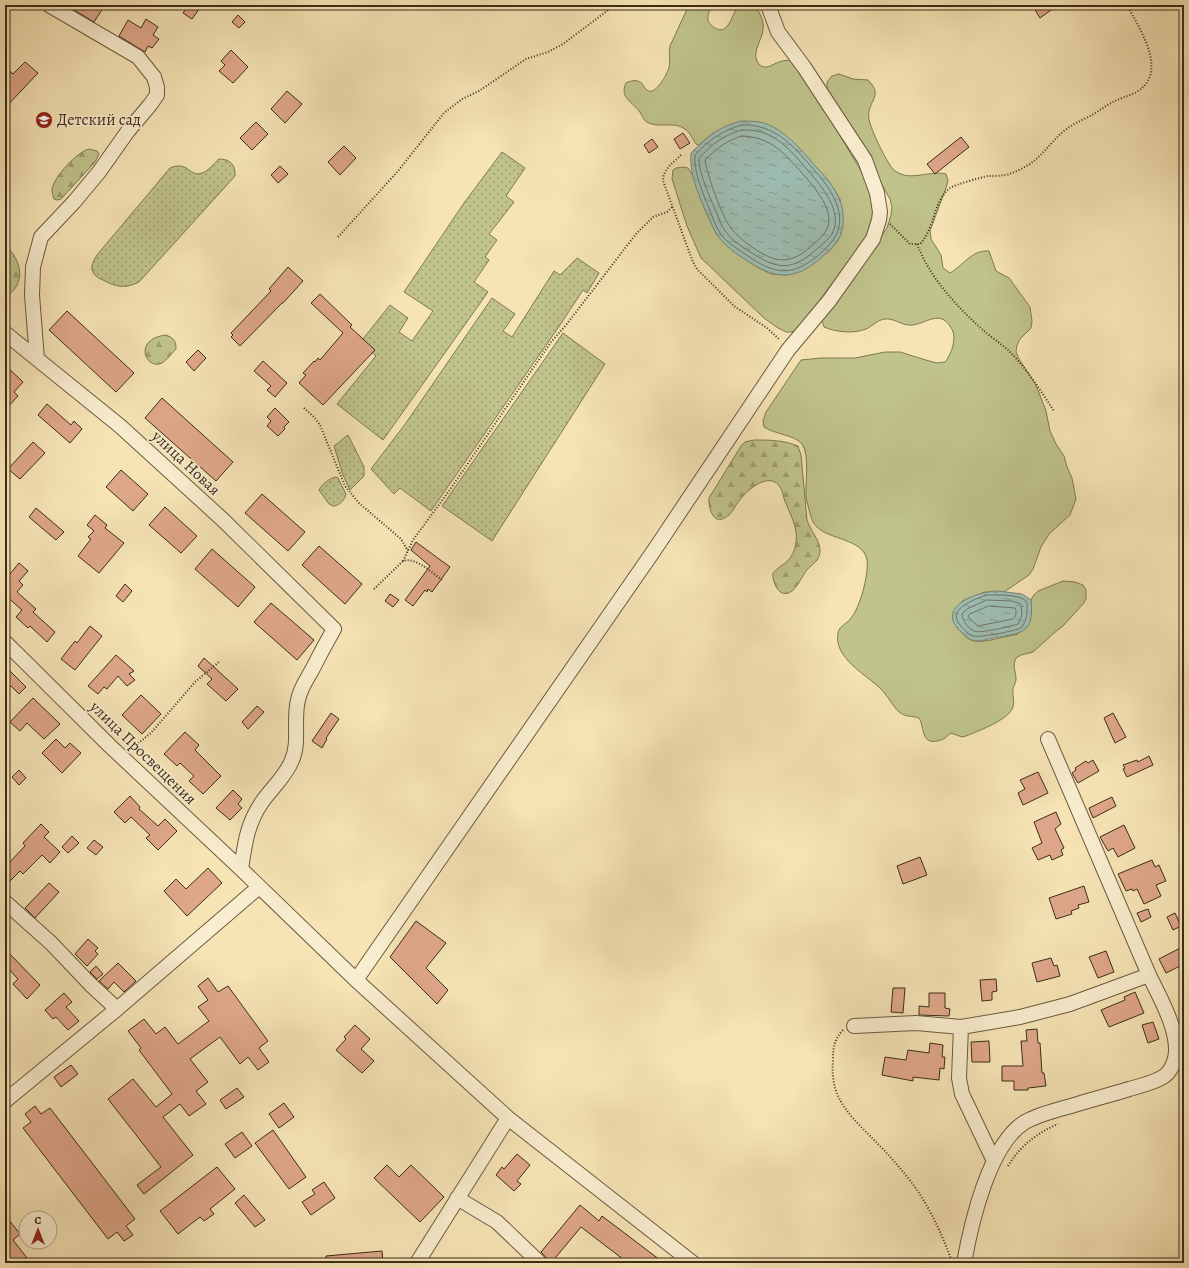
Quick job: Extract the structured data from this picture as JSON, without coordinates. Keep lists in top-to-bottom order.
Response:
{
  "streets": {
    "street": ["улица Новая", "улица Просвещения"]
  },
  "crossings": [
    ["улица Новая", "улица Просвещения"]
  ],
  "places": {
    "school or university": ["Детский сад"]
  },
  "north": "top"
}
